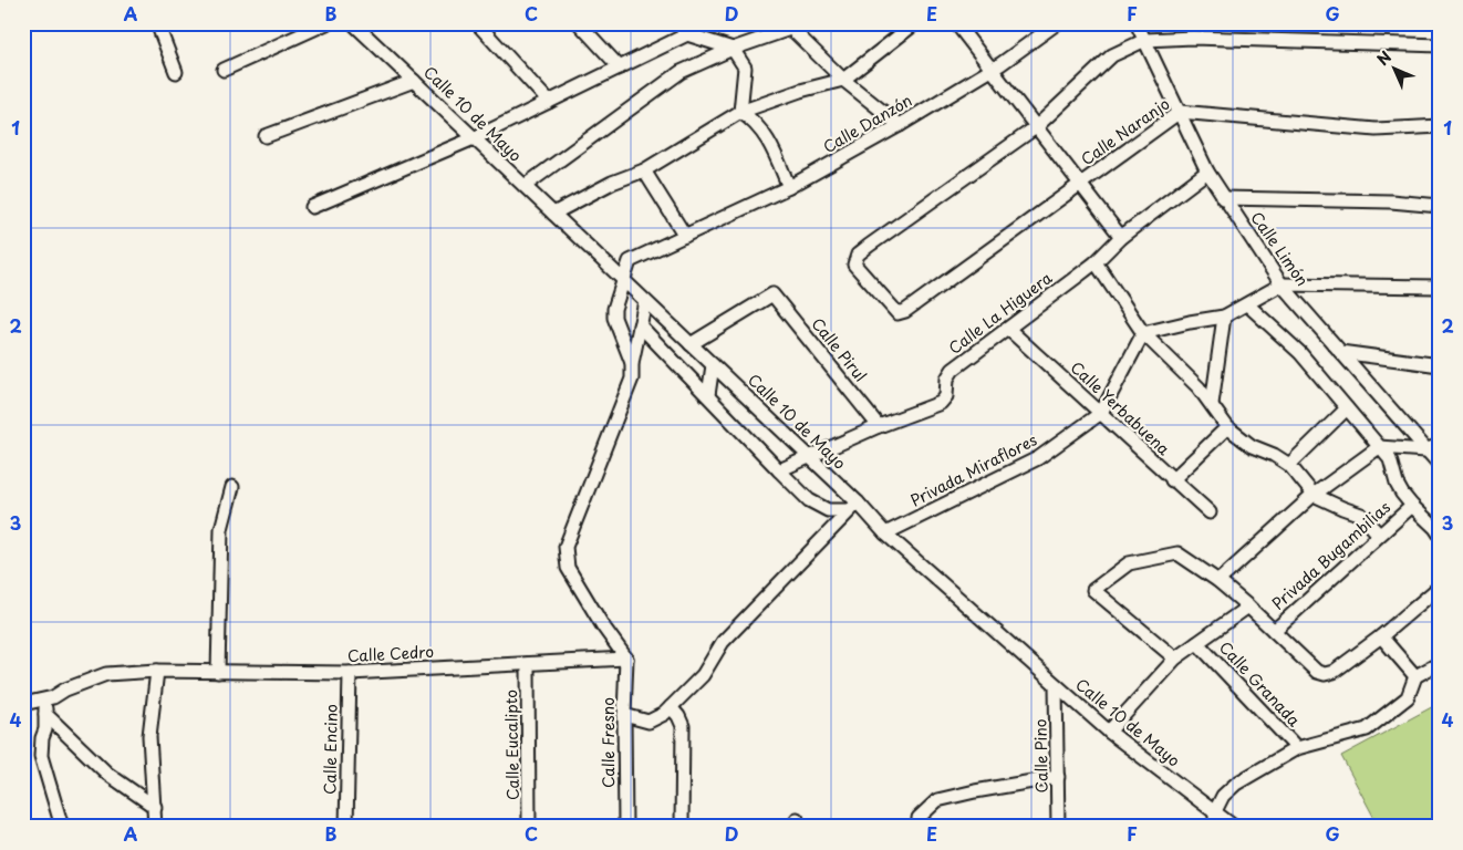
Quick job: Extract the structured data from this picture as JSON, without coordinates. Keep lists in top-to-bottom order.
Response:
{
  "streets": {
    "street": [
      "Calle 10 de Mayo",
      "Calle Danzón",
      "Calle Naranjo",
      "Calle Limón",
      "Calle La Higuera",
      "Calle Pirul",
      "Calle Yerbabuena",
      "Privada Miraflores",
      "Privada Bugambilias",
      "Calle Cedro",
      "Calle Granada",
      "Calle Fresno",
      "Calle Eucalipto",
      "Calle Encino",
      "Calle Pino"
    ]
  },
  "crossings": [
    ["Calle 10 de Mayo", "Calle Danzón"],
    ["Calle 10 de Mayo", "Calle La Higuera"],
    ["Calle 10 de Mayo", "Calle Pirul"],
    ["Calle 10 de Mayo", "Privada Miraflores"],
    ["Calle 10 de Mayo", "Calle Pino"],
    ["Calle Naranjo", "Calle Limón"],
    ["Calle Limón", "Calle La Higuera"],
    ["Calle La Higuera", "Calle Pirul"],
    ["Calle La Higuera", "Calle Yerbabuena"],
    ["Calle Yerbabuena", "Privada Miraflores"],
    ["Calle Cedro", "Calle Fresno"],
    ["Calle Cedro", "Calle Eucalipto"],
    ["Calle Cedro", "Calle Encino"]
  ],
  "north": "top left",
  "grid": {
    "columns": [
      "A",
      "B",
      "C",
      "D",
      "E",
      "F",
      "G"
    ],
    "rows": [
      "1",
      "2",
      "3",
      "4"
    ]
  }
}
